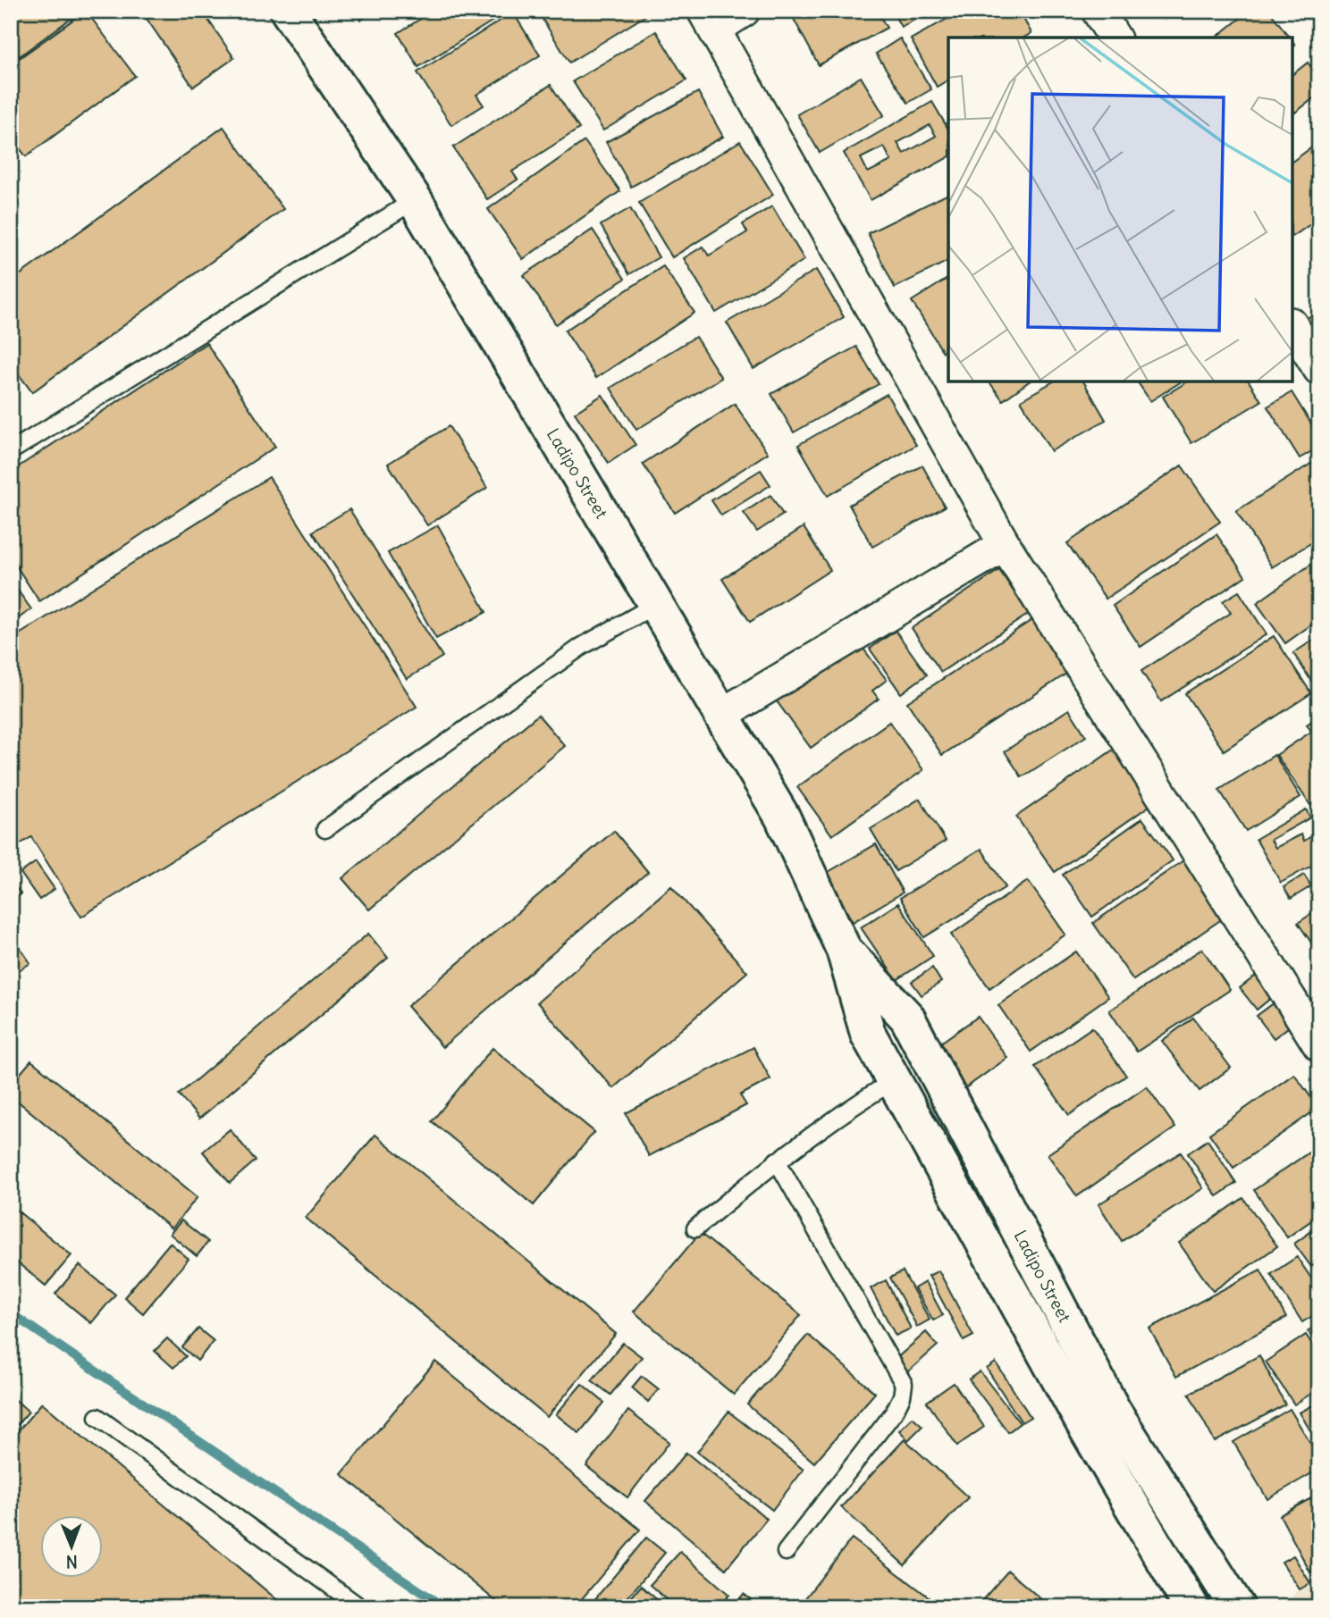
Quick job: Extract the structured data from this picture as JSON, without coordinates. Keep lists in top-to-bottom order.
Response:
{
  "streets": {
    "main road": ["Ladipo Street"]
  },
  "north": "bottom"
}
